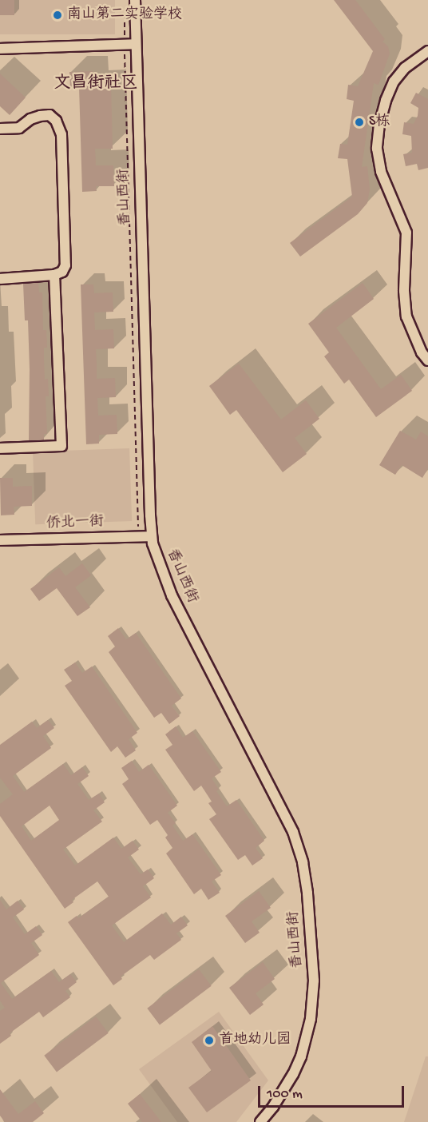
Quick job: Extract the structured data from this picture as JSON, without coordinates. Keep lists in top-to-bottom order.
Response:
{
  "streets": {
    "street": ["香山西街", "侨北一街"]
  },
  "crossings": [
    ["香山西街", "侨北一街"]
  ],
  "districts": ["文昌街社区"],
  "places": ["南山第二实验学校", "S栋", "首地幼儿园"],
  "scale_bar": "100 m"
}
